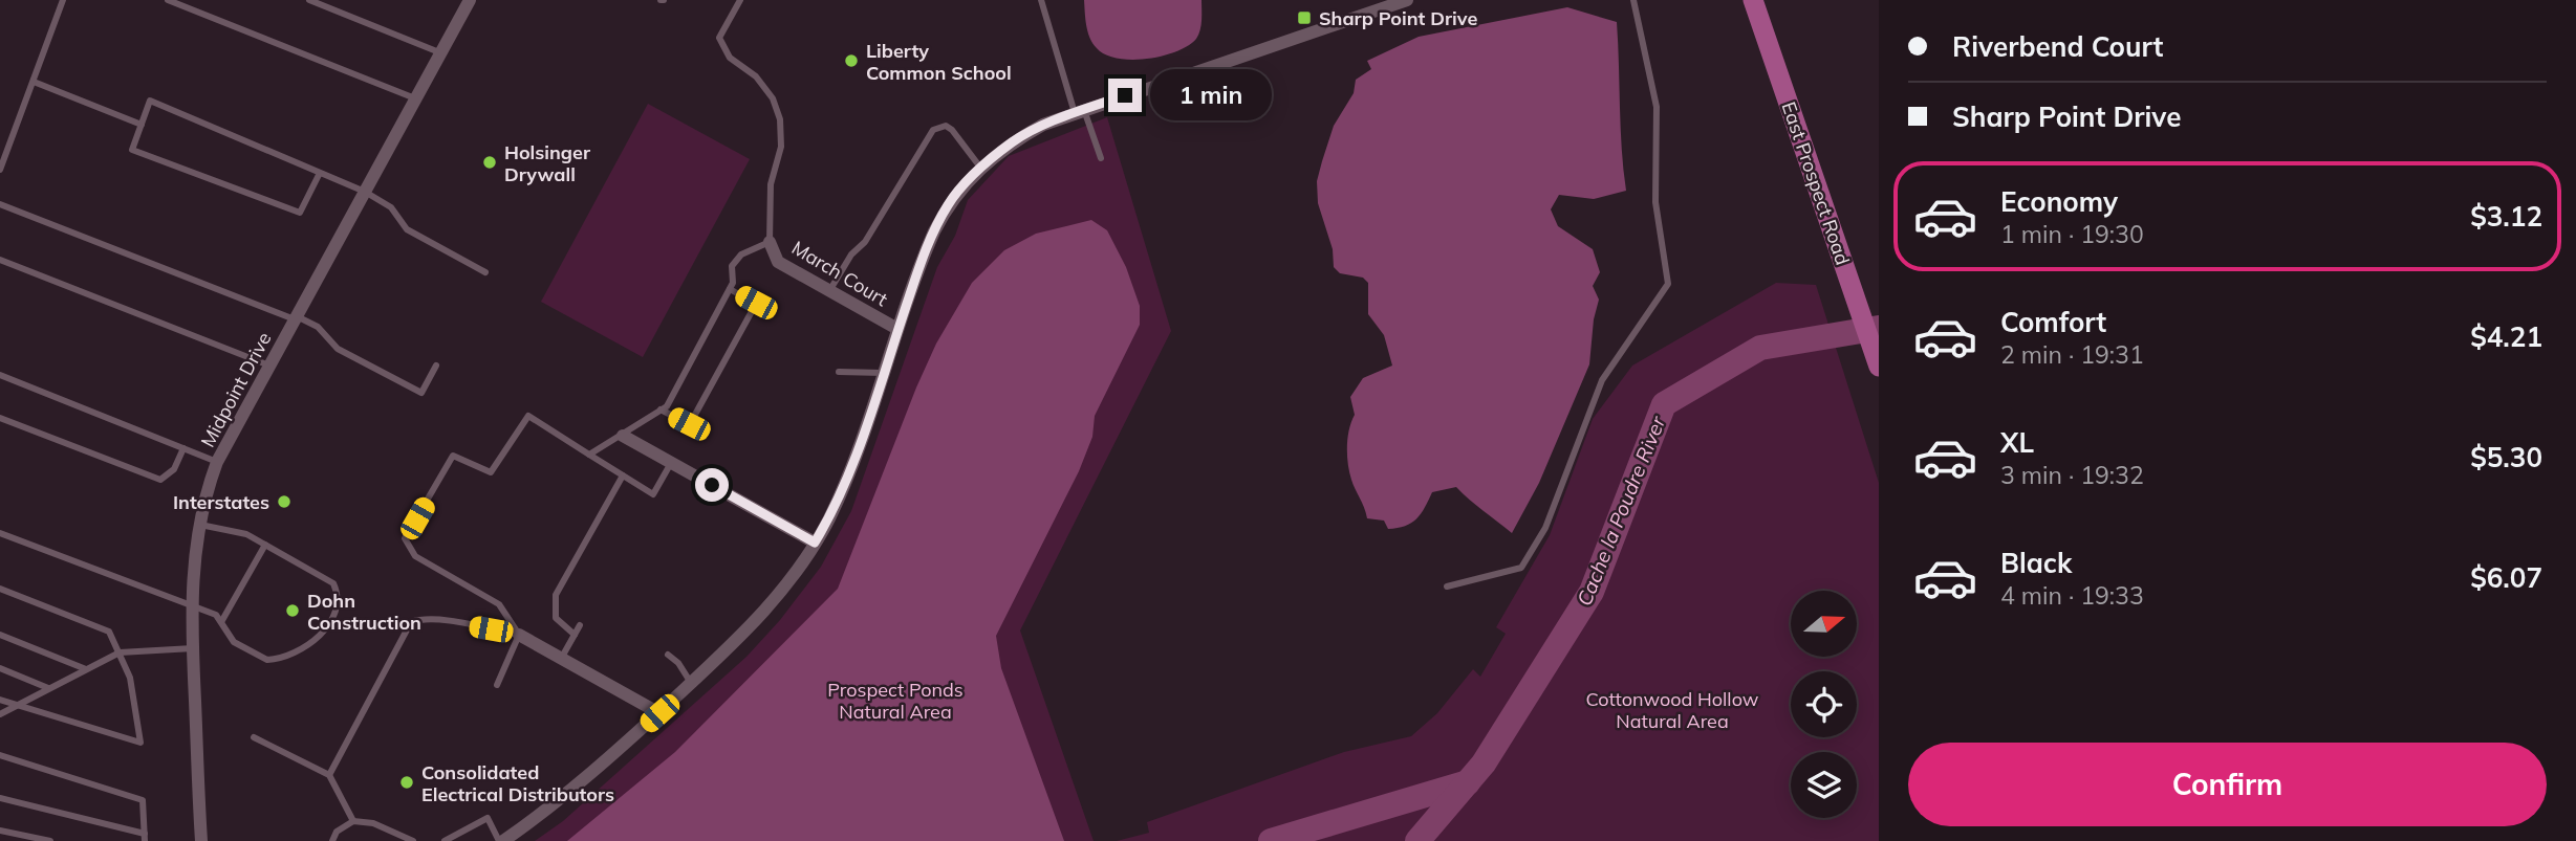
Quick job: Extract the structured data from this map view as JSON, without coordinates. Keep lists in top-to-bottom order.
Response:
{
  "streets": {
    "main road": ["East Prospect Road"],
    "street": ["March Court", "Midpoint Drive"]
  },
  "water": ["Cache la Poudre River"],
  "parks": ["Prospect Ponds Natural Area", "Cottonwood Hollow Natural Area"],
  "places": {
    "transit": ["Sharp Point Drive"],
    "other": [
      "Liberty Common School",
      "Holsinger Drywall",
      "Interstates",
      "Dohn Construction",
      "Consolidated Electrical Distributors"
    ]
  },
  "north": "right",
  "page": {
    "banner": ["Riverbend Court", "Sharp Point Drive"],
    "bubble": "1 min",
    "list": [
      {
        "name": "Economy",
        "note": "1 min · 19:30",
        "value": "$3.12"
      },
      {
        "name": "Comfort",
        "note": "2 min · 19:31",
        "value": "$4.21"
      },
      {
        "name": "XL",
        "note": "3 min · 19:32",
        "value": "$5.30"
      },
      {
        "name": "Black",
        "note": "4 min · 19:33",
        "value": "$6.07"
      }
    ],
    "buttons": "Confirm"
  }
}
